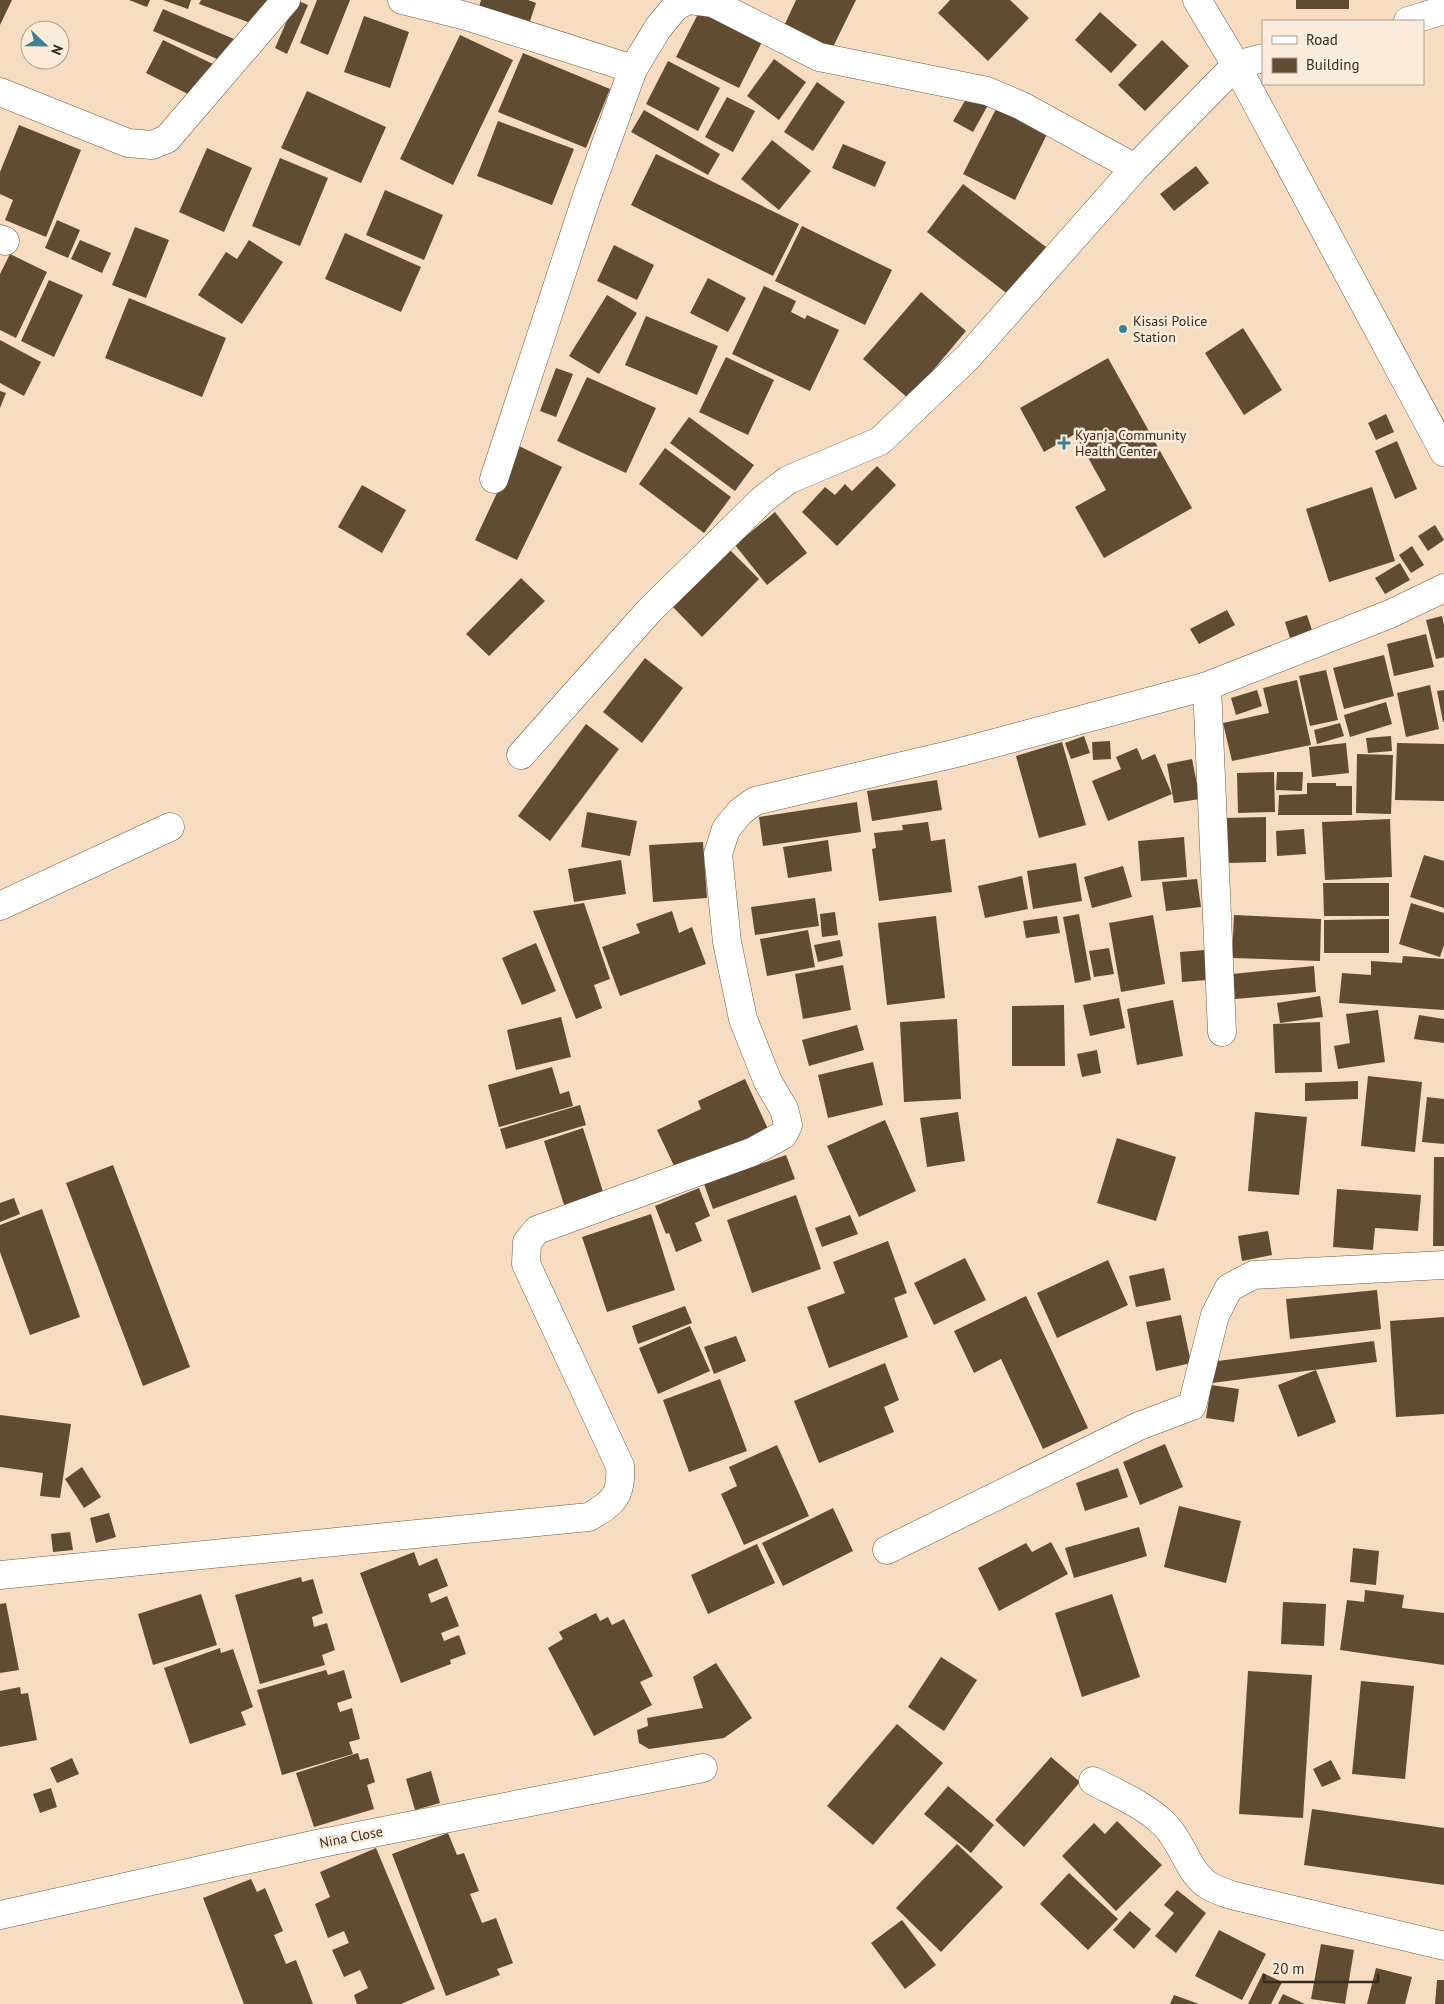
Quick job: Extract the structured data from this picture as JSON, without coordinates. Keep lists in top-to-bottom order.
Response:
{
  "streets": {
    "street": ["Nina Close"]
  },
  "places": {
    "other": ["Kisasi Police Station"],
    "health": ["Kyanja Community Health Center"]
  },
  "legend": ["Road", "Building"],
  "scale_bar": "20 m",
  "north": "right"
}
